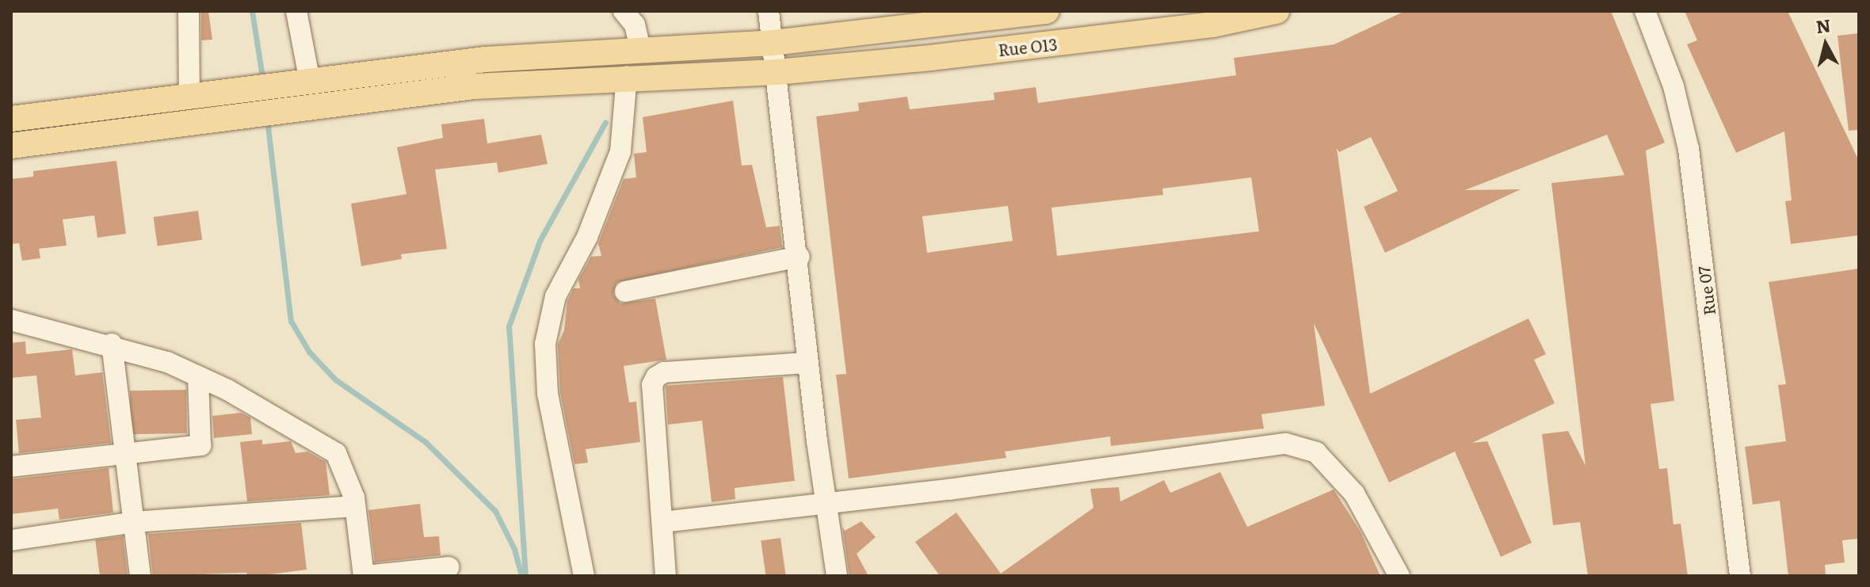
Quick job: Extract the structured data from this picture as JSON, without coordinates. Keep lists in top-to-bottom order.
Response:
{
  "streets": {
    "main road": ["Rue O13"],
    "street": ["Rue 07"]
  },
  "north": "top"
}
